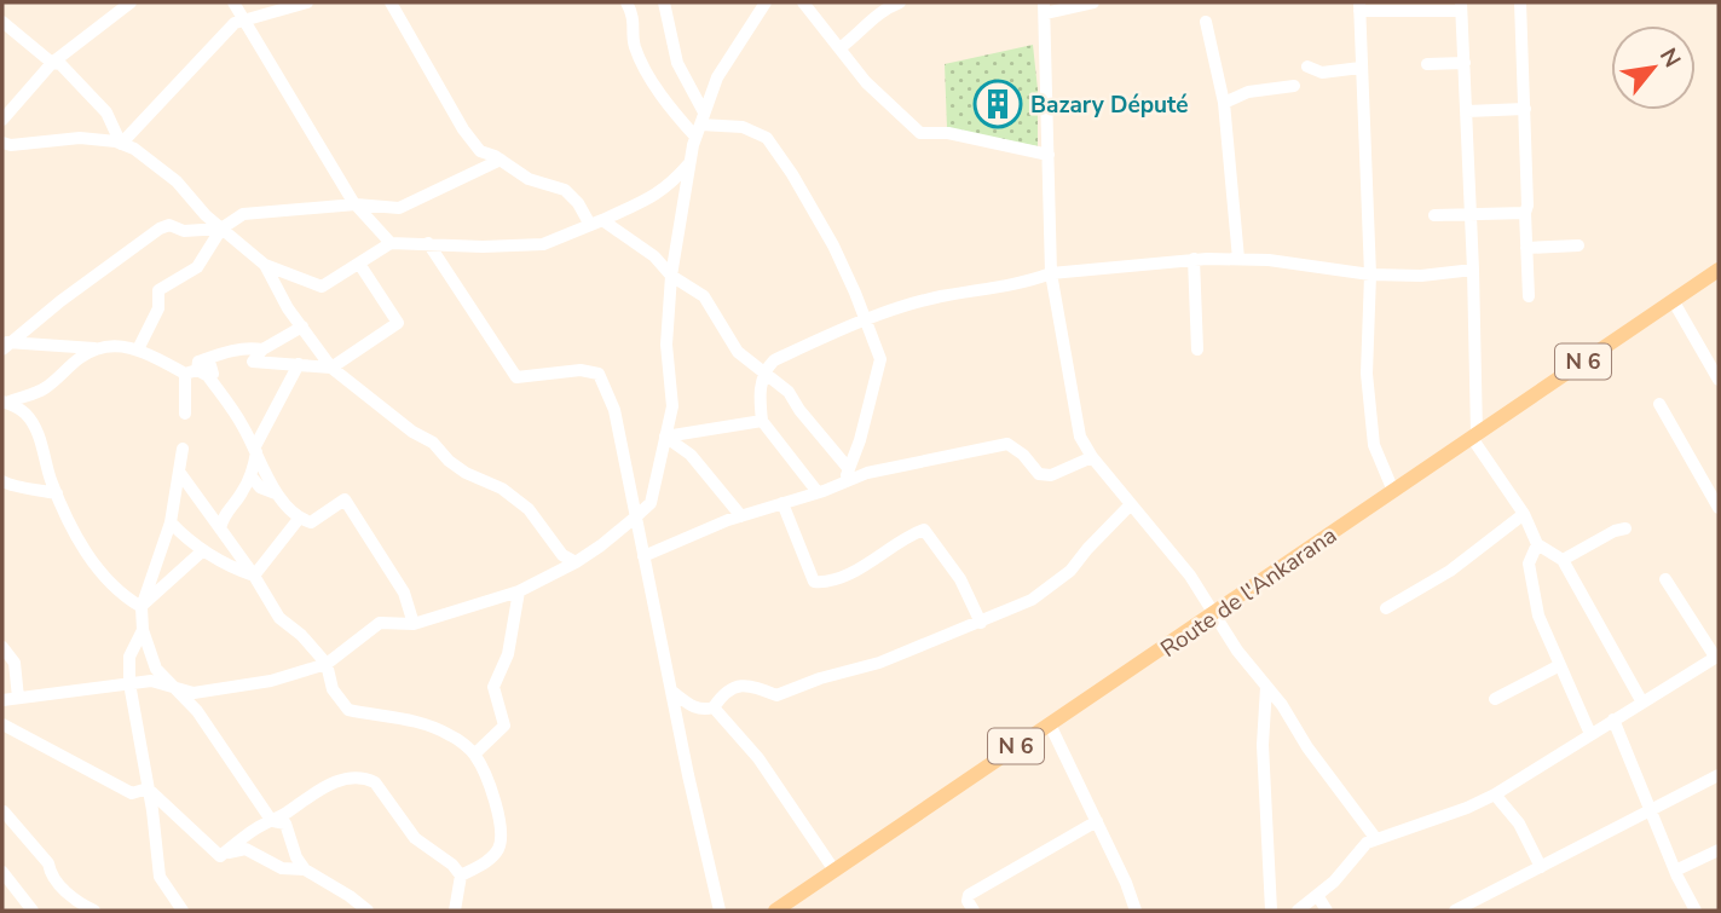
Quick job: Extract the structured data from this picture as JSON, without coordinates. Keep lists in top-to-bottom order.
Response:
{
  "streets": {
    "main road": ["N 6", "Route de l'Ankarana"]
  },
  "places": {
    "building": ["Bazary Député"]
  },
  "north": "top right"
}
